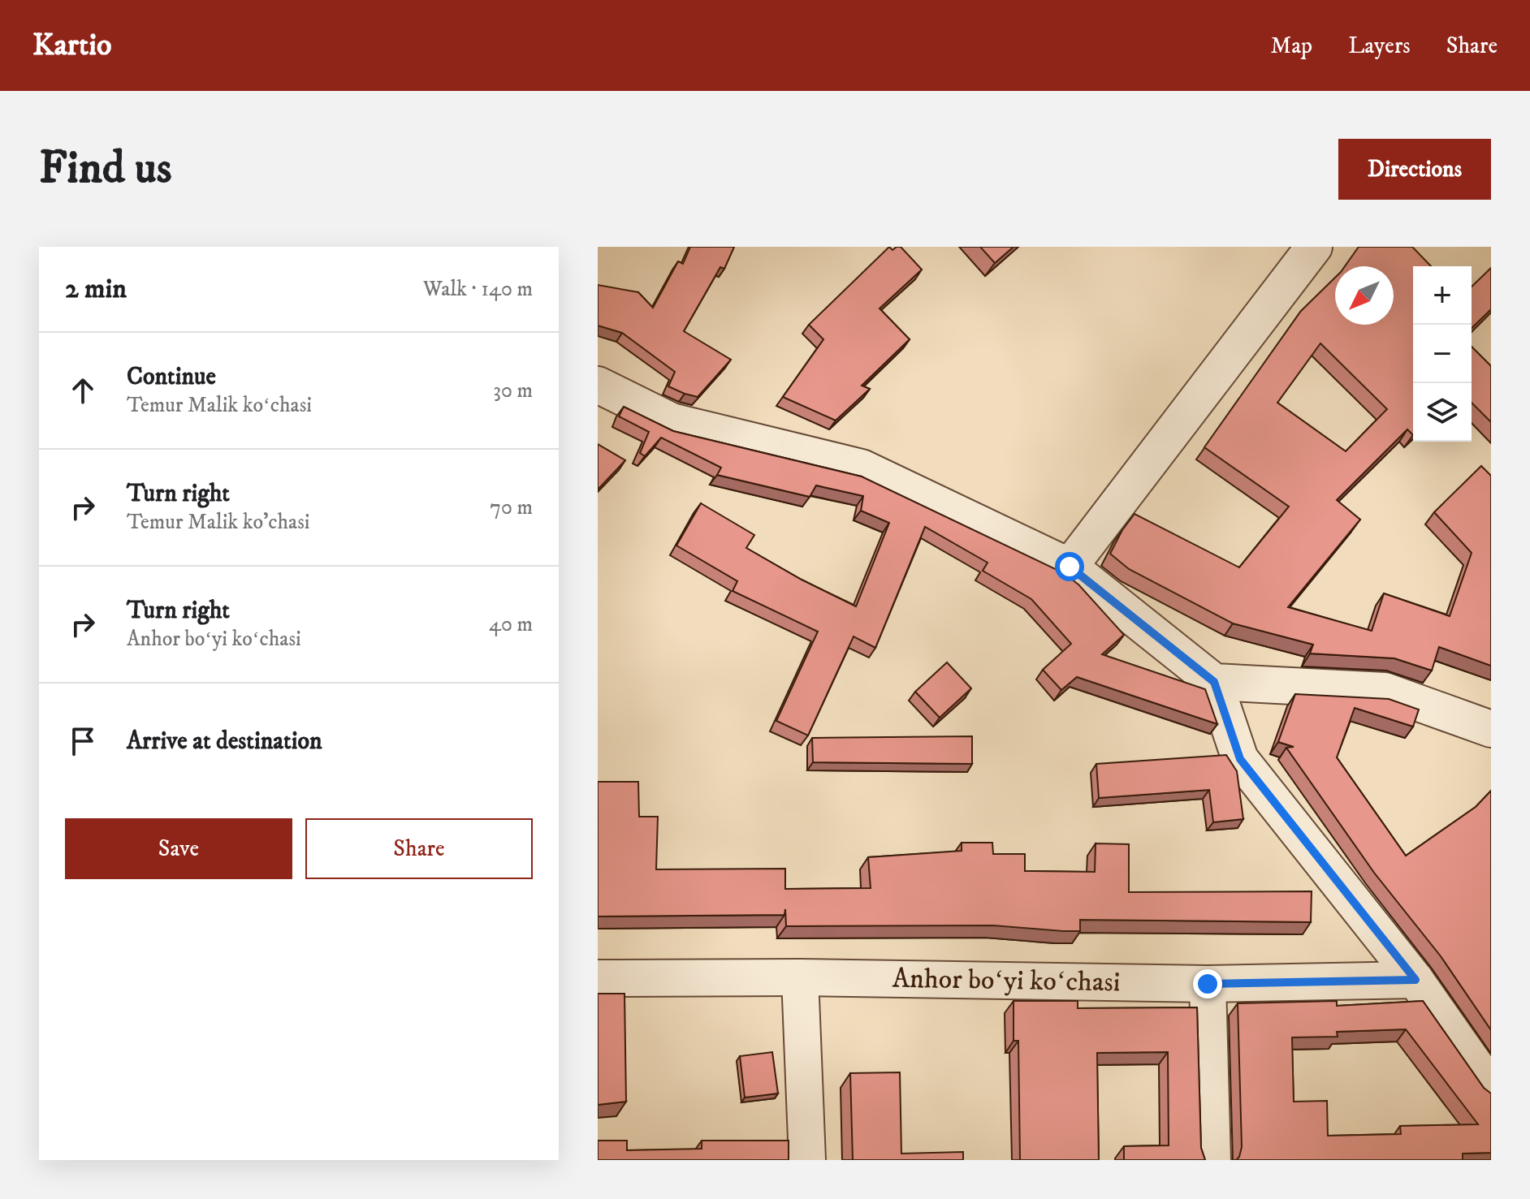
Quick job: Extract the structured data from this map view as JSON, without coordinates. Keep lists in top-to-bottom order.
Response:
{
  "streets": {
    "street": ["Anhor boʻyi koʻchasi"]
  },
  "north": "bottom left",
  "page": {
    "header": "Kartio",
    "nav": ["Map", "Layers", "Share"],
    "buttons": [
      "Directions",
      ["Save", "Share"]
    ],
    "title": "Find us",
    "heading": ["2 min", "Walk · 140 m"],
    "map_buttons": ["+", "−"],
    "list": [
      ["Continue", "Temur Malik koʻchasi", "30 m"],
      ["Turn right", "Temur Malik ko'chasi", "70 m"],
      ["Turn right", "Anhor boʻyi koʻchasi", "40 m"],
      "Arrive at destination"
    ]
  }
}
